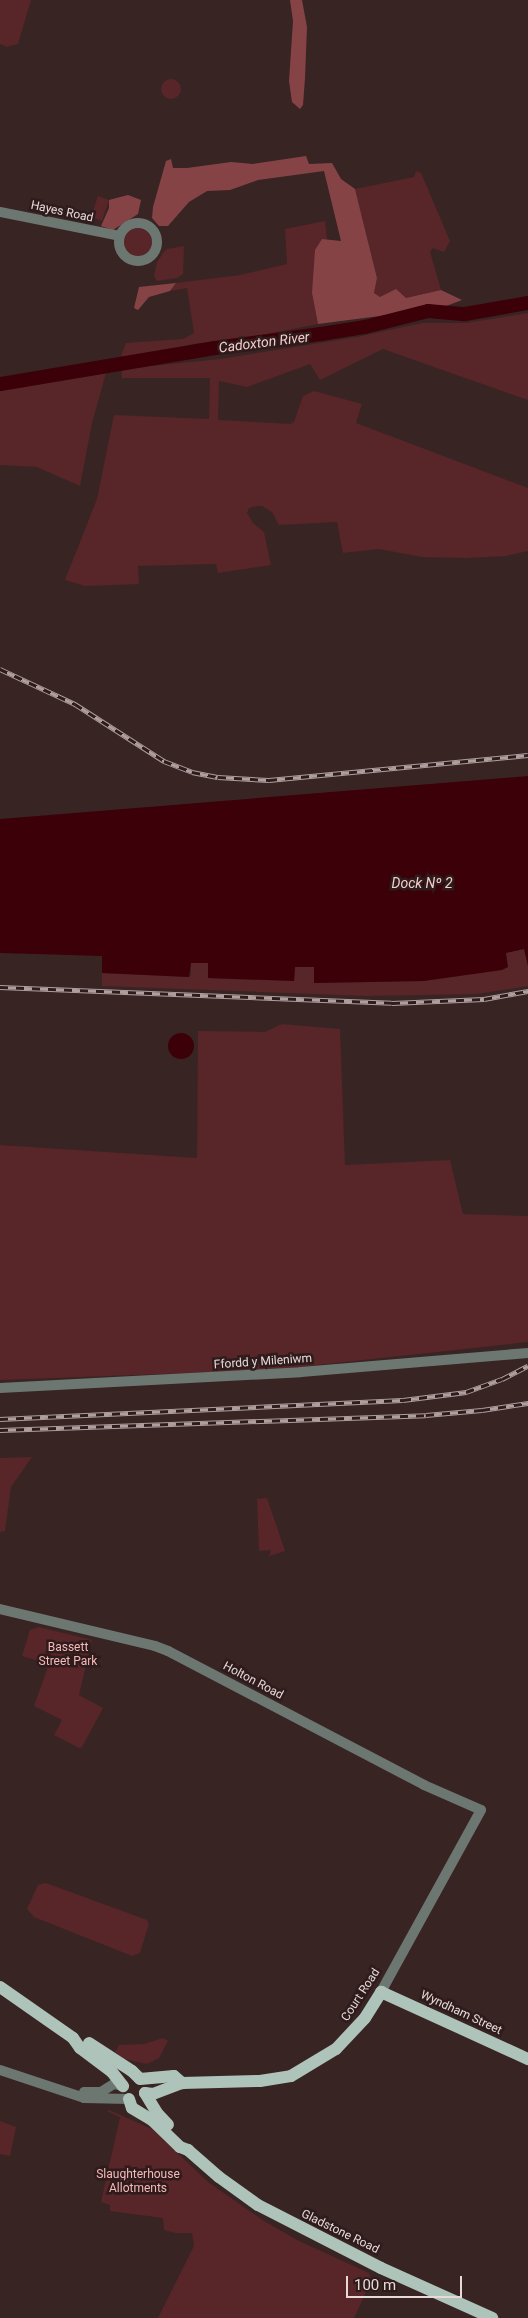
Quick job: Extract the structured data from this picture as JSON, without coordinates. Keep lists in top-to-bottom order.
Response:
{
  "streets": {
    "main road": ["Court Road", "Wyndham Street", "Gladstone Road"],
    "street": ["Hayes Road", "Ffordd y Mileniwm", "Holton Road"]
  },
  "crossings": [
    ["Holton Road", "Court Road"],
    ["Court Road", "Wyndham Street"],
    ["Court Road", "Gladstone Road"]
  ],
  "water": ["Cadoxton River", "Dock Nº 2"],
  "parks": ["Bassett Street Park", "Slaughterhouse Allotments"],
  "scale_bar": "100 m"
}
